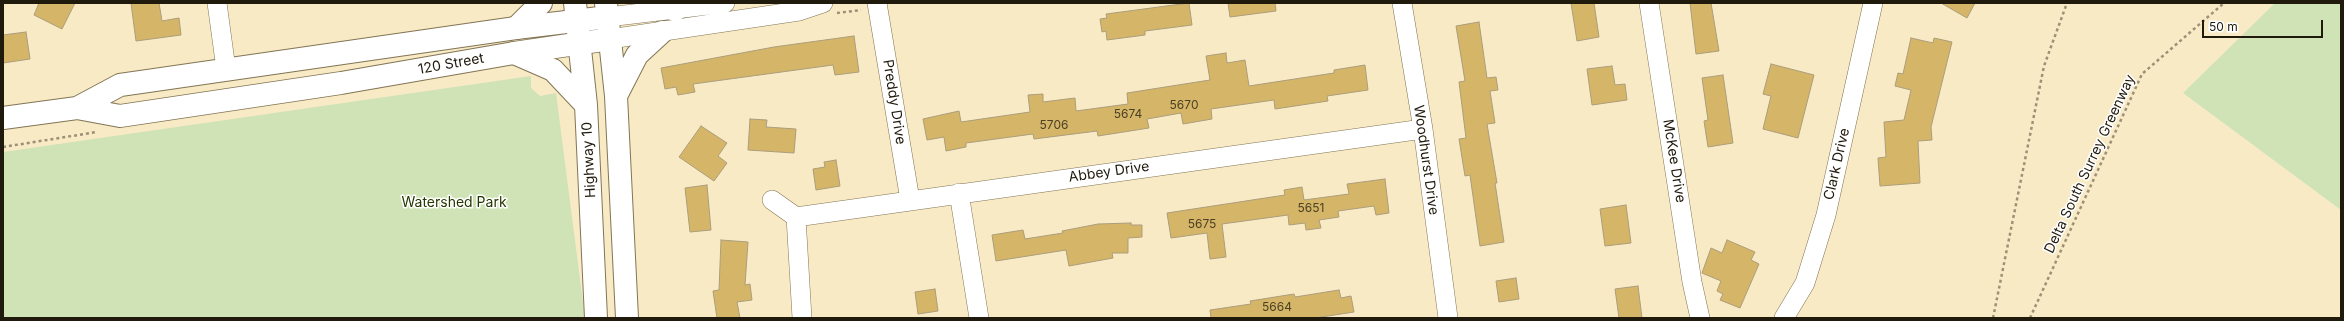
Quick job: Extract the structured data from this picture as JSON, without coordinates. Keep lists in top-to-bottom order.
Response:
{
  "streets": {
    "main road": ["120 Street", "Highway 10"],
    "street": [
      "Preddy Drive",
      "Woodhurst Drive",
      "McKee Drive",
      "Clark Drive",
      "Abbey Drive"
    ],
    "path": ["Delta South Surrey Greenway"]
  },
  "crossings": [
    ["120 Street", "Highway 10"],
    ["Preddy Drive", "Abbey Drive"],
    ["Woodhurst Drive", "Abbey Drive"]
  ],
  "parks": ["Watershed Park"],
  "house_numbers": [
    "5670",
    "5674",
    "5706",
    "5651",
    "5675",
    "5664"
  ],
  "scale_bar": "50 m"
}
